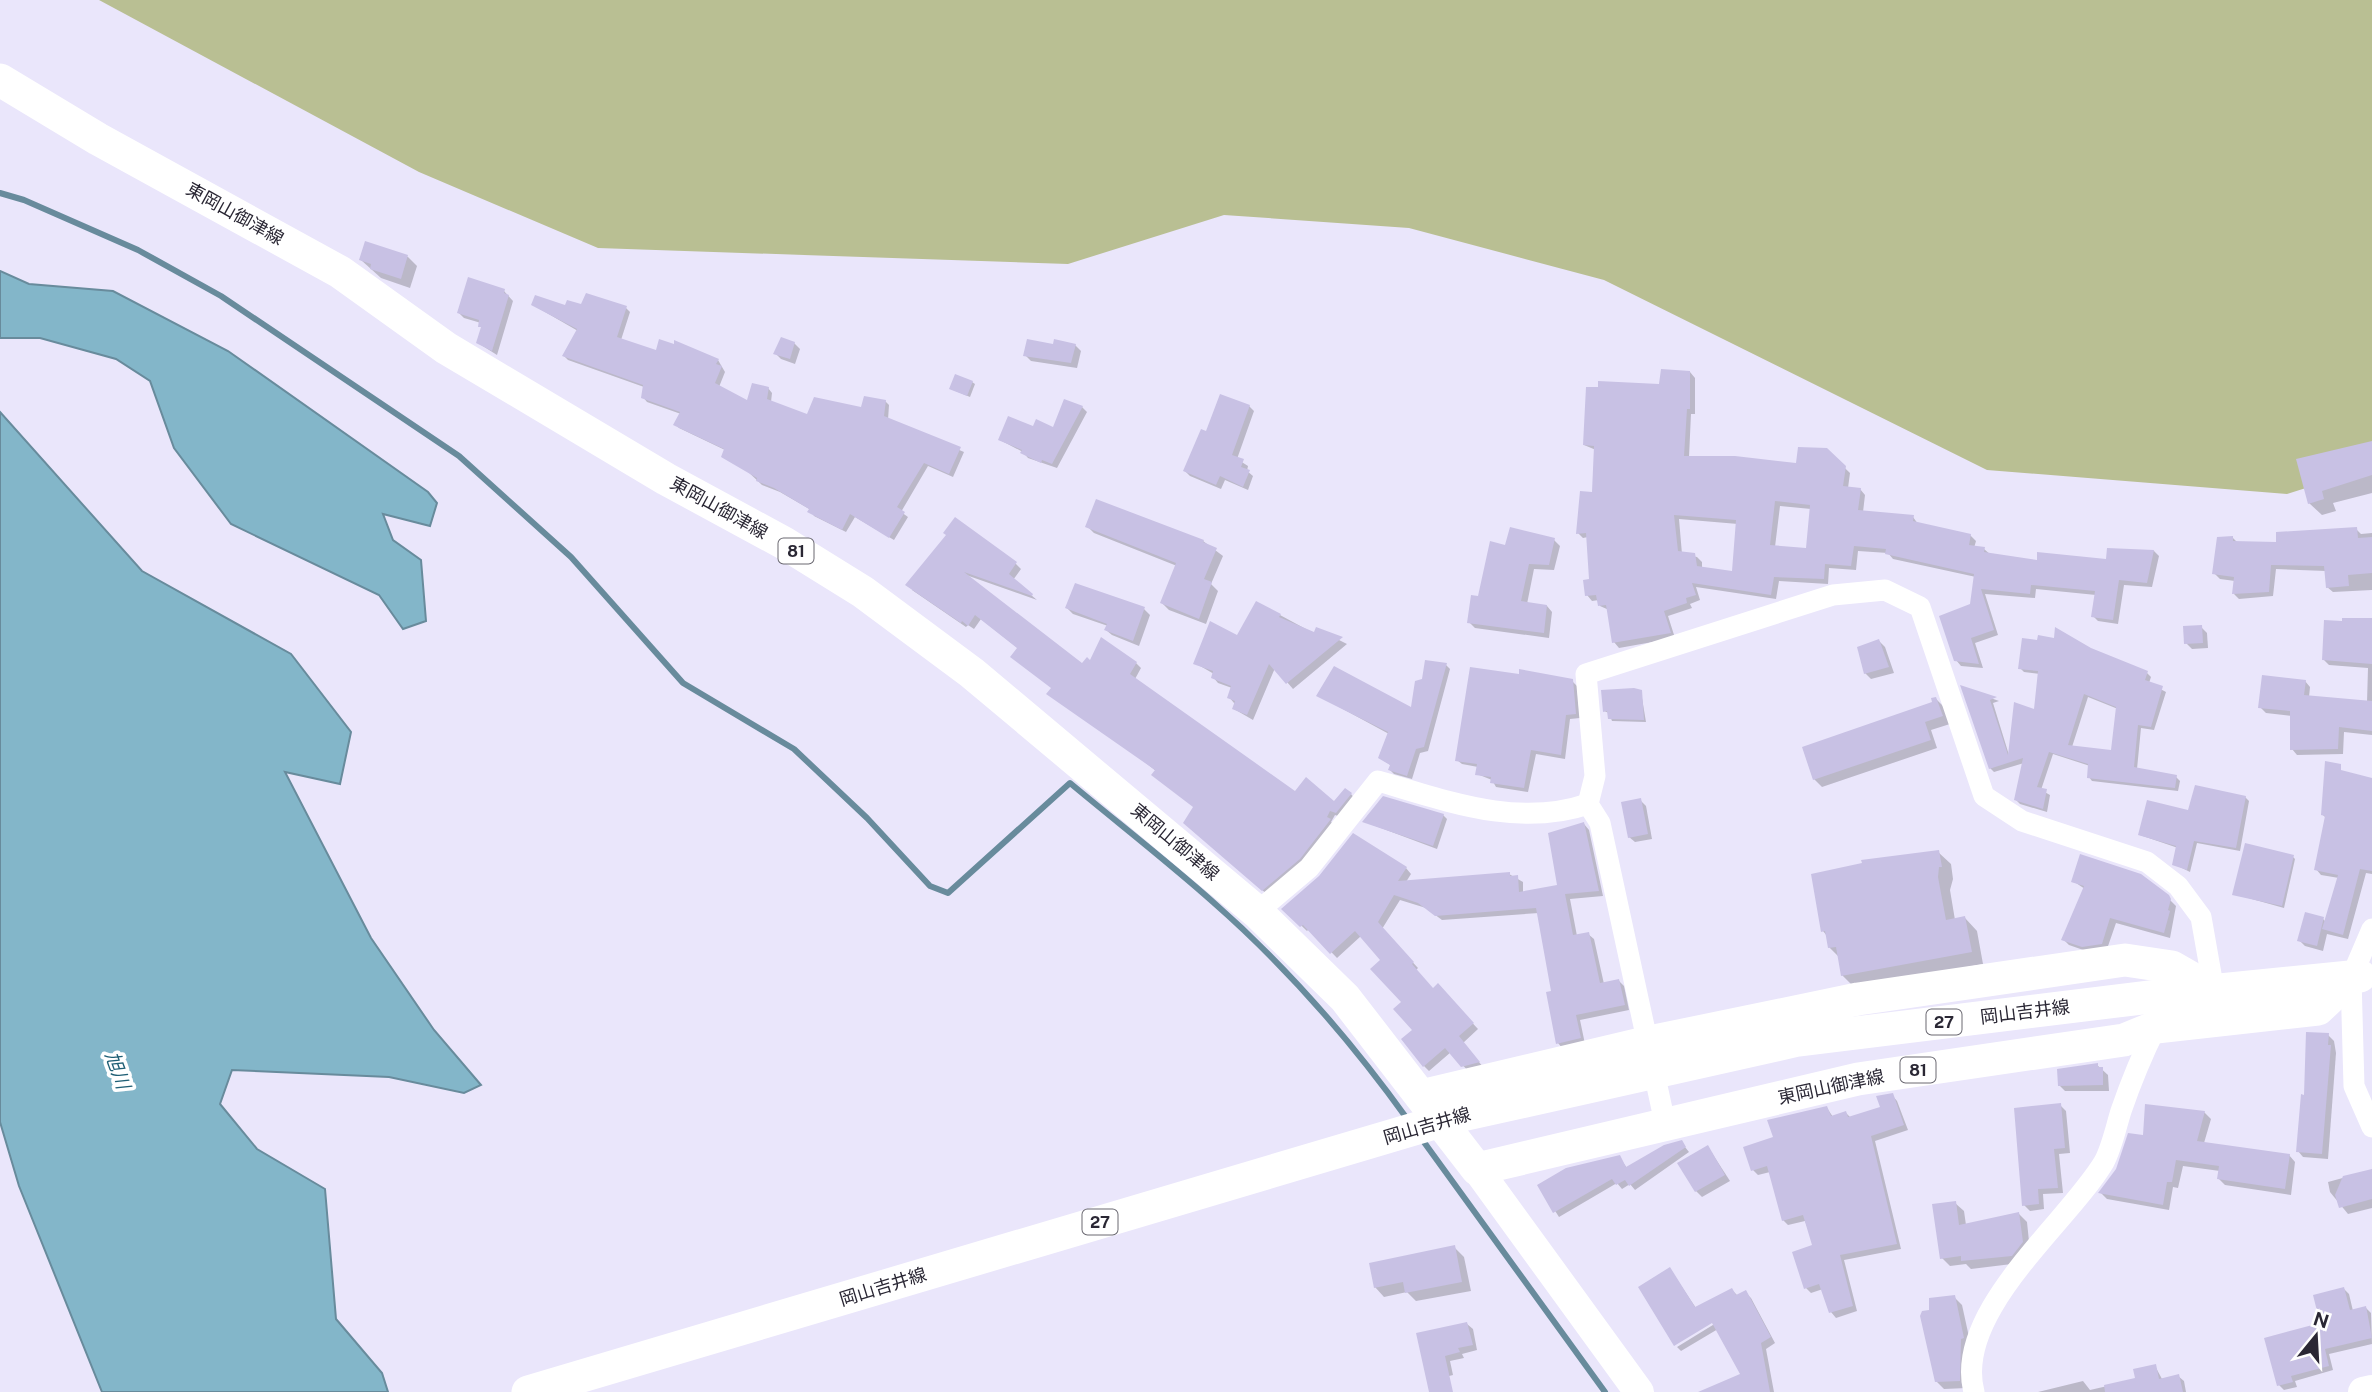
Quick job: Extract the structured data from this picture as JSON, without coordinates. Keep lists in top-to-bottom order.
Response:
{
  "streets": {
    "main road": [
      "東岡山御津線",
      "81",
      "岡山吉井線",
      "27"
    ]
  },
  "crossings": [
    ["東岡山御津線", "岡山吉井線"]
  ],
  "water": ["旭川"],
  "north": "top"
}
